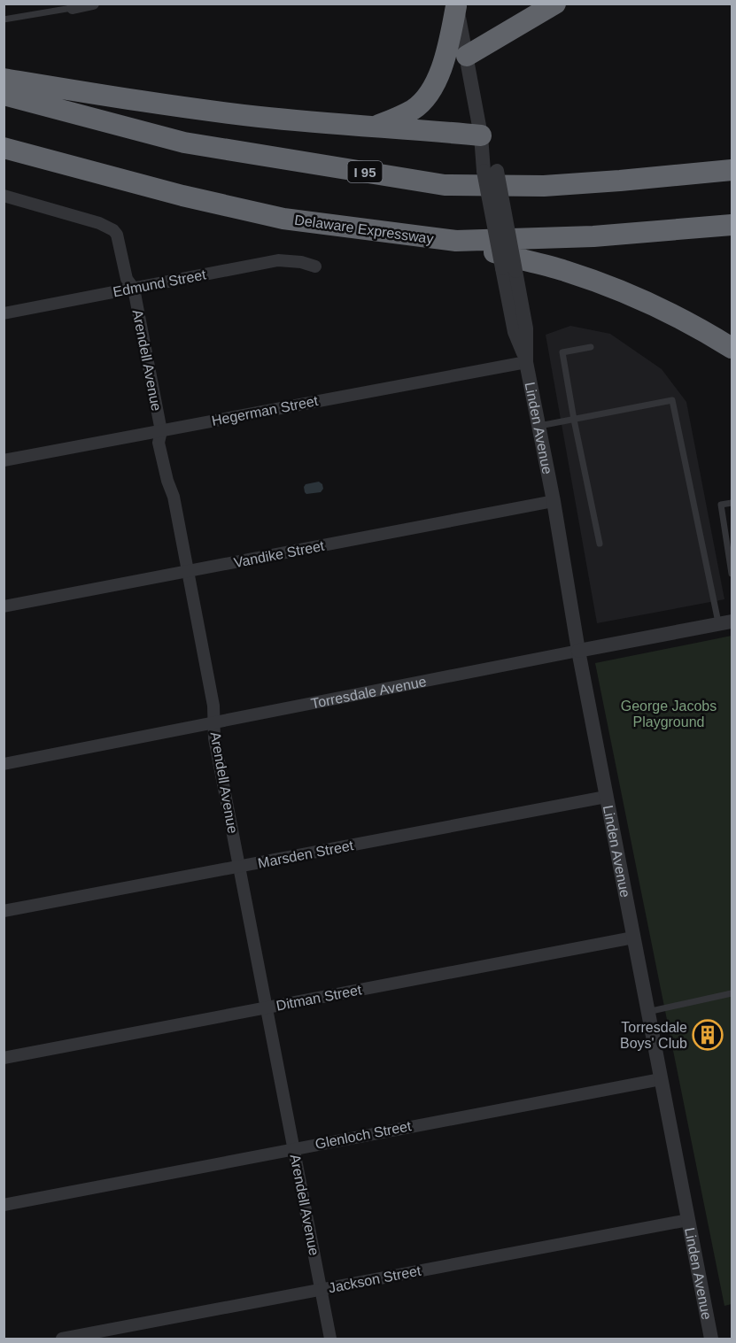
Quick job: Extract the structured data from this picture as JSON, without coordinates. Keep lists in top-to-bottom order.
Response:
{
  "streets": {
    "highway": ["I 95", "Delaware Expressway"],
    "street": [
      "Edmund Street",
      "Arendell Avenue",
      "Hegerman Street",
      "Linden Avenue",
      "Vandike Street",
      "Torresdale Avenue",
      "Marsden Street",
      "Ditman Street",
      "Glenloch Street",
      "Jackson Street"
    ]
  },
  "crossings": [
    ["Edmund Street", "Arendell Avenue"],
    ["Arendell Avenue", "Hegerman Street"],
    ["Arendell Avenue", "Vandike Street"],
    ["Arendell Avenue", "Torresdale Avenue"],
    ["Arendell Avenue", "Marsden Street"],
    ["Arendell Avenue", "Ditman Street"],
    ["Arendell Avenue", "Glenloch Street"],
    ["Arendell Avenue", "Jackson Street"],
    ["Hegerman Street", "Linden Avenue"],
    ["Linden Avenue", "Vandike Street"],
    ["Linden Avenue", "Torresdale Avenue"],
    ["Linden Avenue", "Marsden Street"],
    ["Linden Avenue", "Ditman Street"],
    ["Linden Avenue", "Glenloch Street"],
    ["Linden Avenue", "Jackson Street"]
  ],
  "parks": ["George Jacobs Playground"],
  "places": {
    "building": ["Torresdale Boys' Club"]
  }
}
